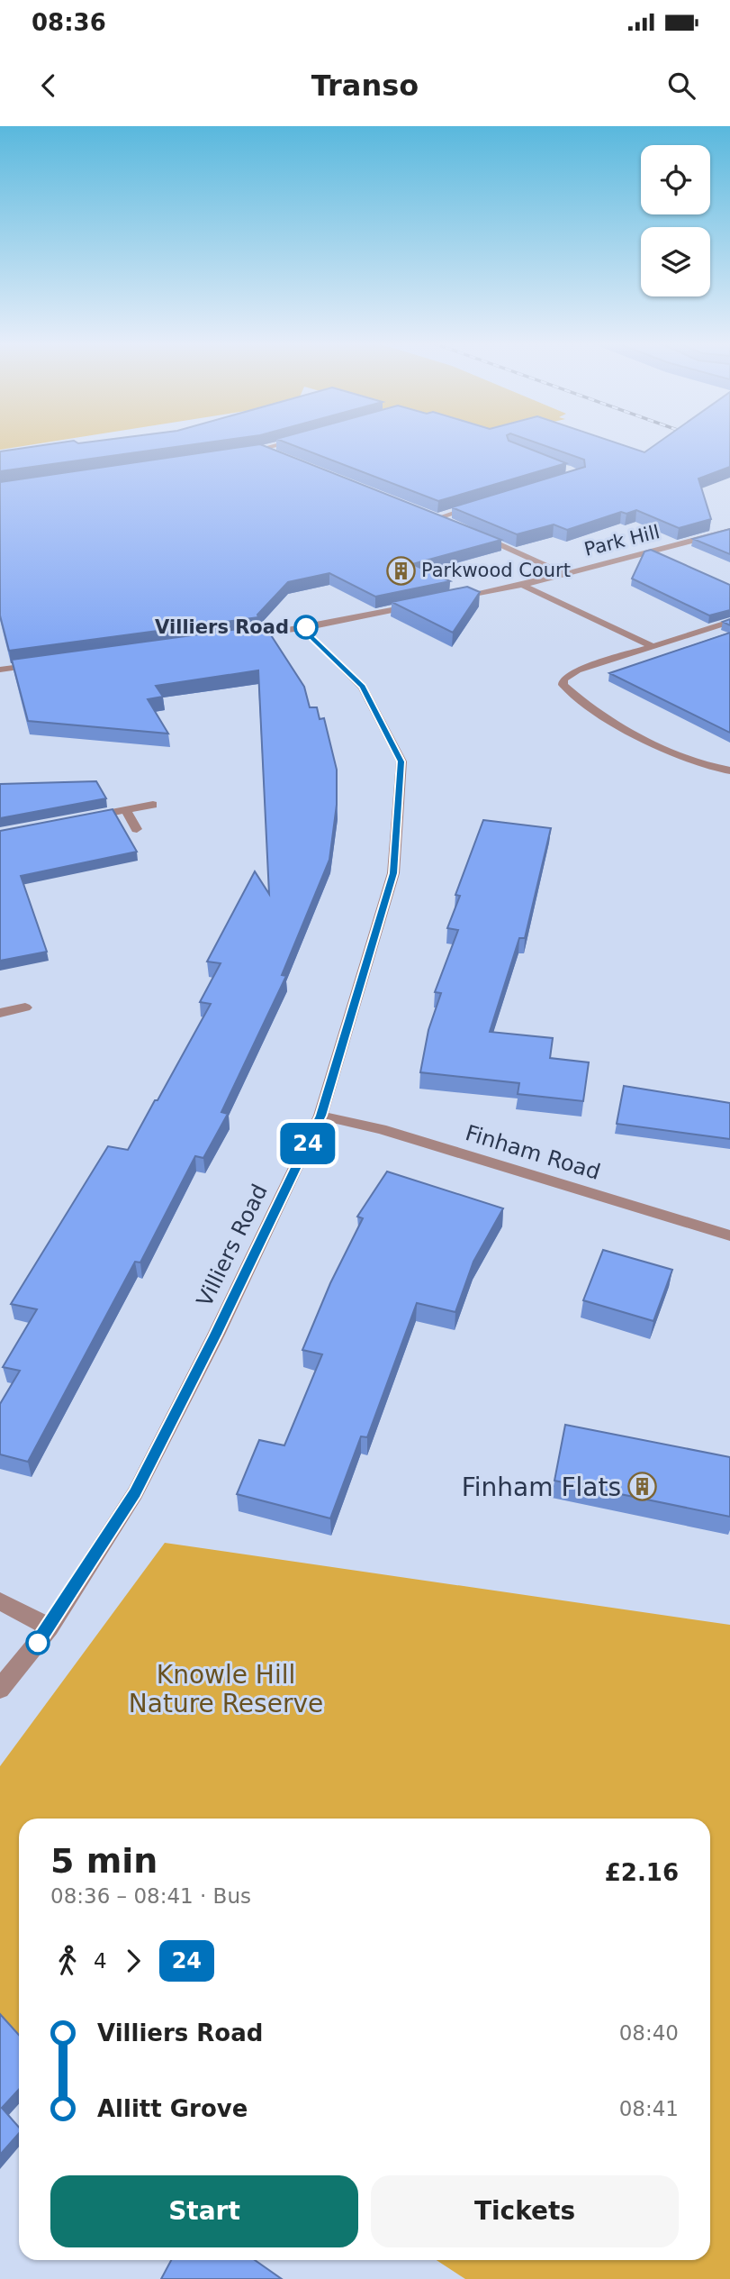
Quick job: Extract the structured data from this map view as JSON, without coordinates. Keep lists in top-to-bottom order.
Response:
{
  "streets": {
    "street": ["Park Hill", "Finham Road", "Villiers Road"]
  },
  "crossings": [
    ["Finham Road", "Villiers Road"]
  ],
  "parks": ["Knowle Hill Nature Reserve"],
  "places": {
    "building": ["Parkwood Court", "Finham Flats"],
    "other": ["Villiers Road"]
  },
  "lines": ["bus line 24"],
  "page": {
    "status": "08:36",
    "header": "Transo",
    "on_map": "24",
    "heading": ["5 min", "08:36 – 08:41 · Bus", "£2.16"],
    "legs": ["4", "24"],
    "list": [
      {
        "name": "Villiers Road",
        "value": "08:40"
      },
      {
        "name": "Allitt Grove",
        "value": "08:41"
      }
    ],
    "buttons": ["Start", "Tickets"]
  }
}
